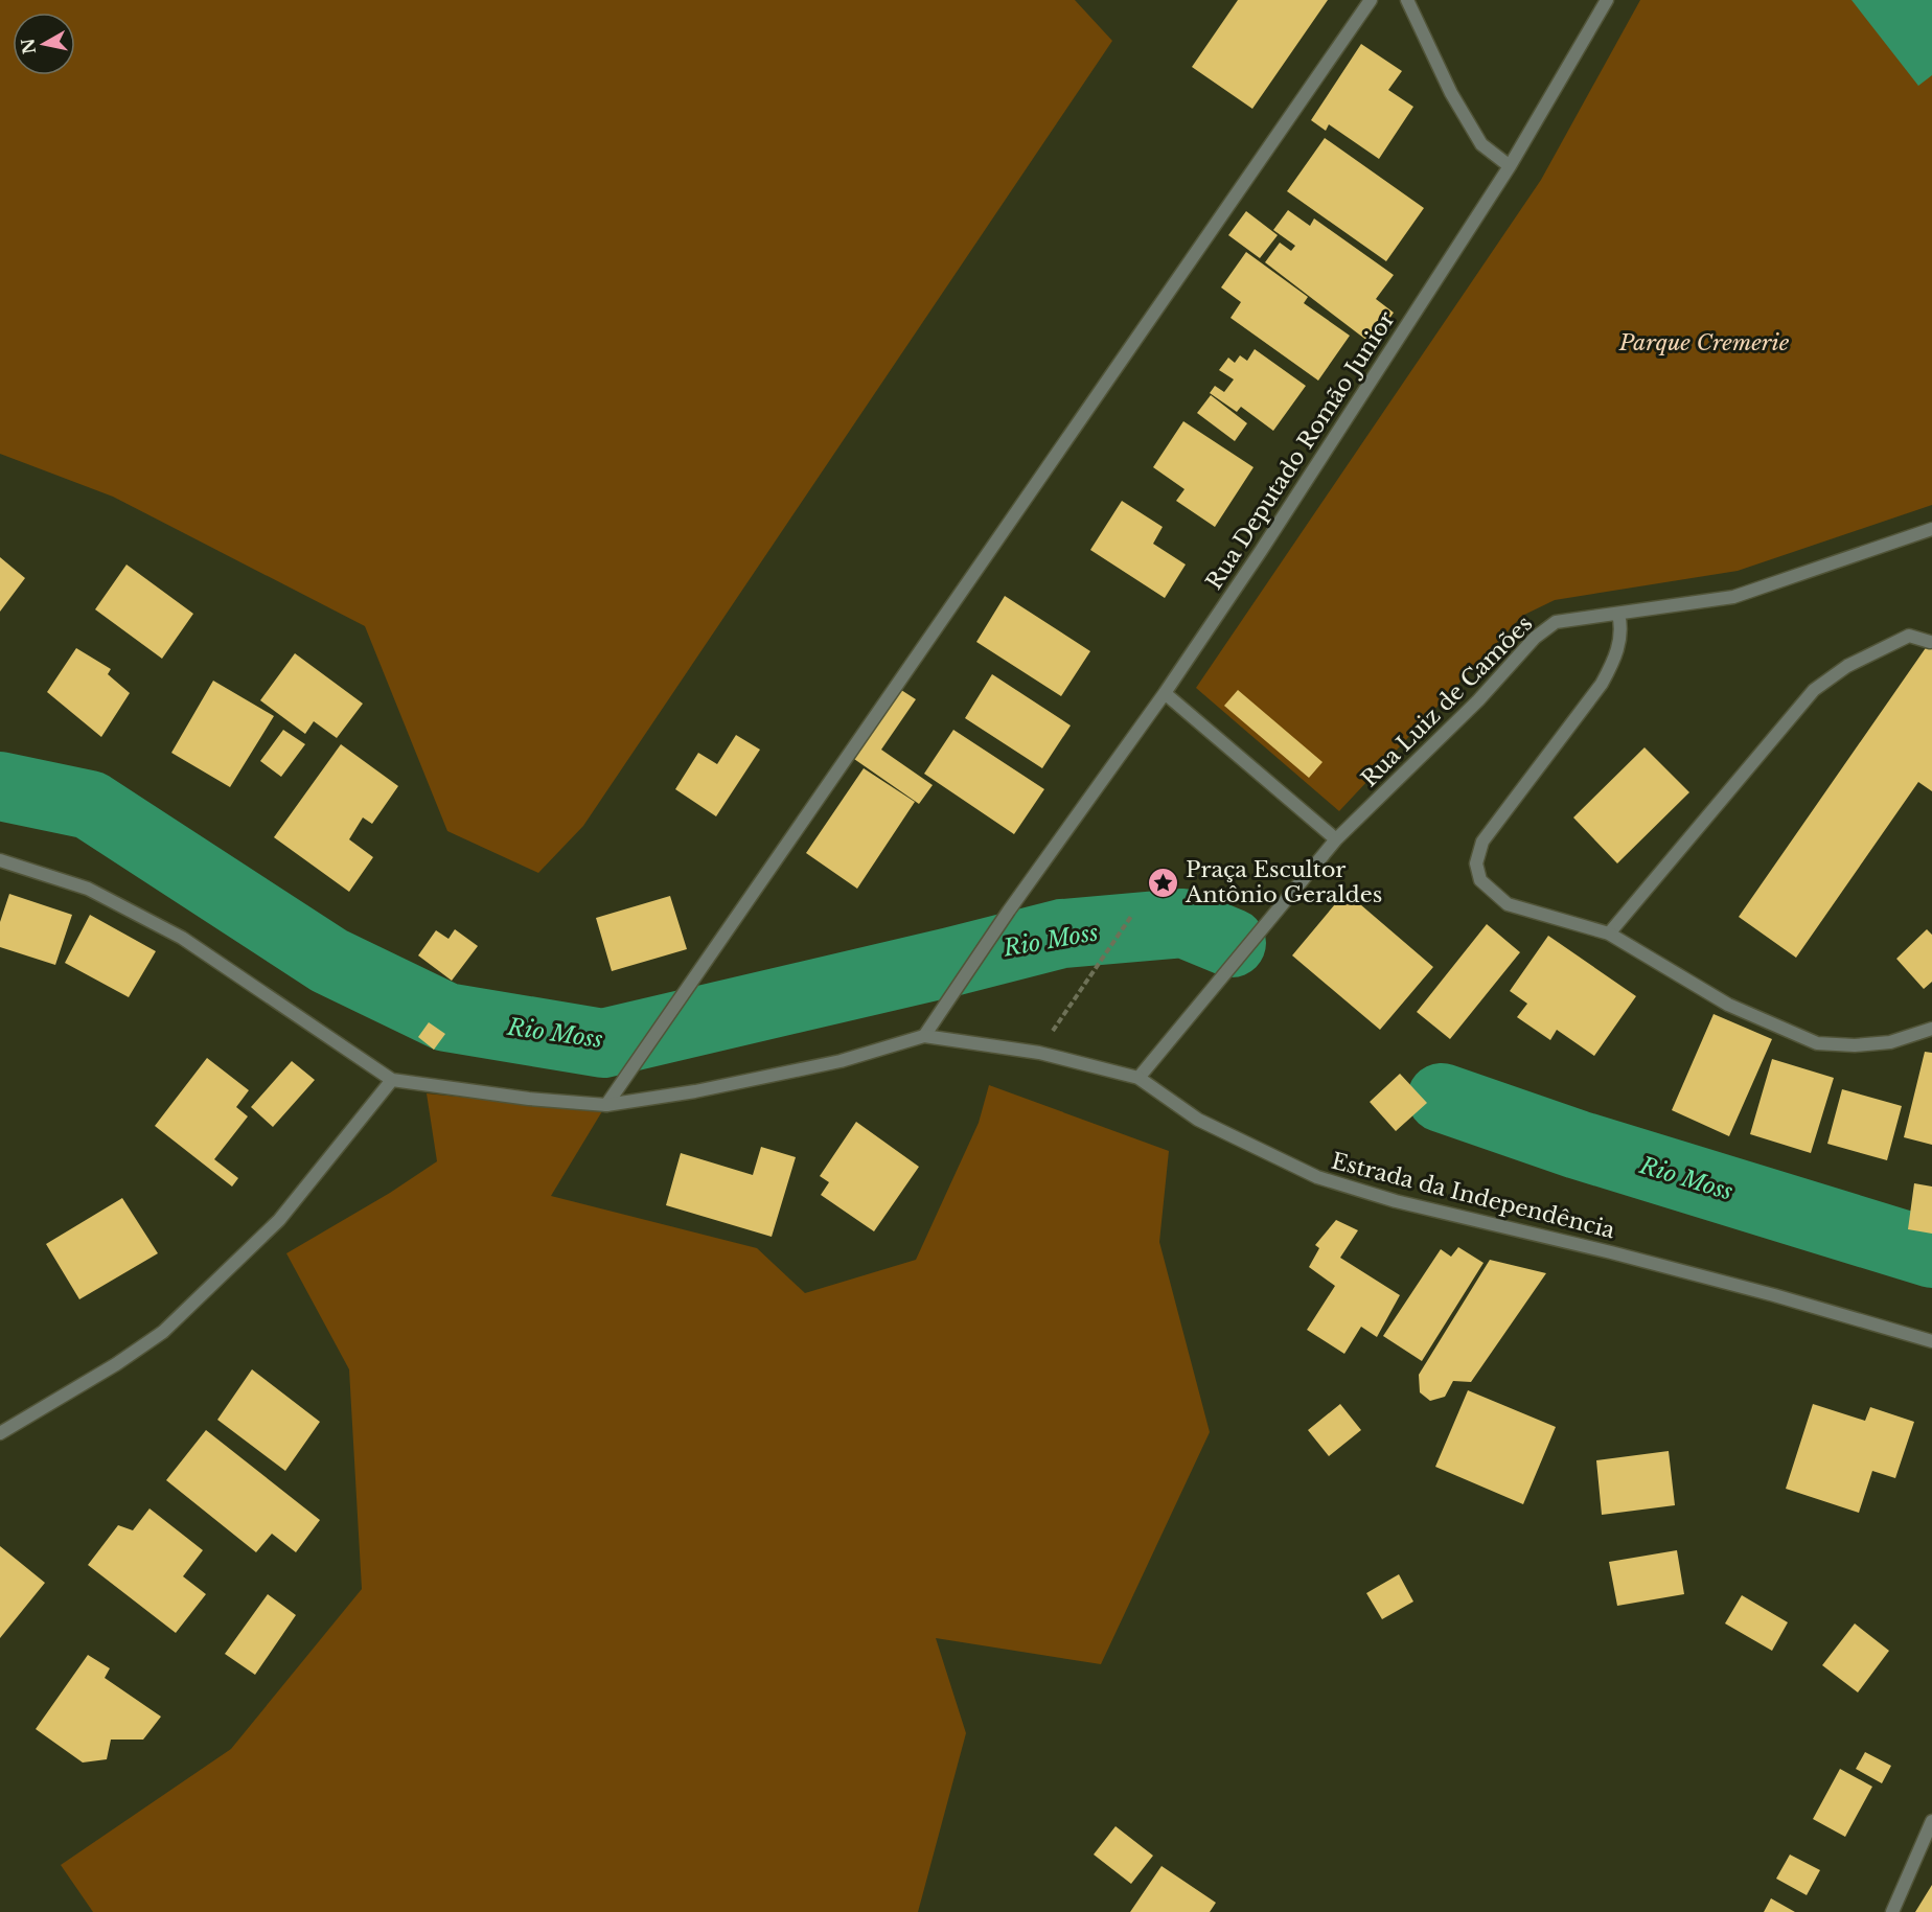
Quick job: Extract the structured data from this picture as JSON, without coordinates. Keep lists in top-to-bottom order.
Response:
{
  "streets": {
    "street": ["Rua Deputado Romão Junior", "Rua Luiz de Camões", "Estrada da Independência"]
  },
  "crossings": [
    ["Rua Deputado Romão Junior", "Estrada da Independência"],
    ["Rua Luiz de Camões", "Estrada da Independência"]
  ],
  "water": ["Rio Moss"],
  "parks": ["Parque Cremerie"],
  "places": {
    "place": ["Praça Escultor Antônio Geraldes"]
  },
  "north": "left"
}
